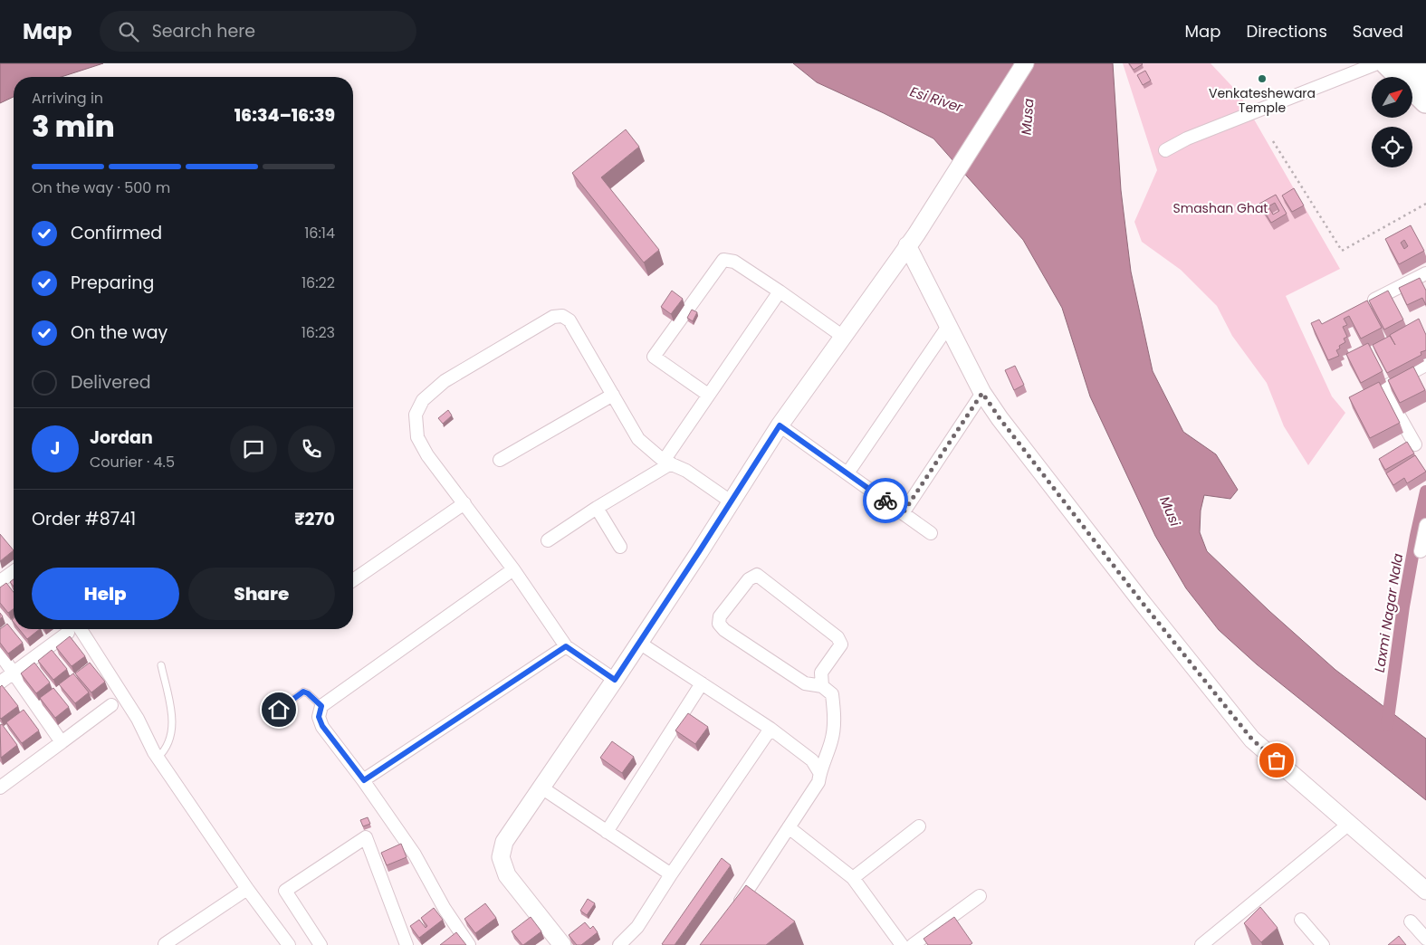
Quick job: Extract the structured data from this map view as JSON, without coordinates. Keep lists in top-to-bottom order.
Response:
{
  "water": [
    "Esi River",
    "Musa",
    "Musi",
    "Laxmi Nagar Nala"
  ],
  "parks": ["Smashan Ghat"],
  "places": ["Venkateshewara Temple"],
  "north": "top right",
  "page": {
    "header": "Map",
    "search": "Search here",
    "nav": ["Map", "Directions", "Saved"],
    "heading": ["3 min", "Arriving in", "16:34–16:39"],
    "panel": [
      "Jordan",
      "Courier · 4.5",
      "Order #8741",
      "₹270"
    ],
    "bar": "On the way · 500 m",
    "list": [
      ["Confirmed", "16:14"],
      ["Preparing", "16:22"],
      ["On the way", "16:23"],
      "Delivered"
    ],
    "round": "J",
    "buttons": ["Help", "Share"]
  }
}
